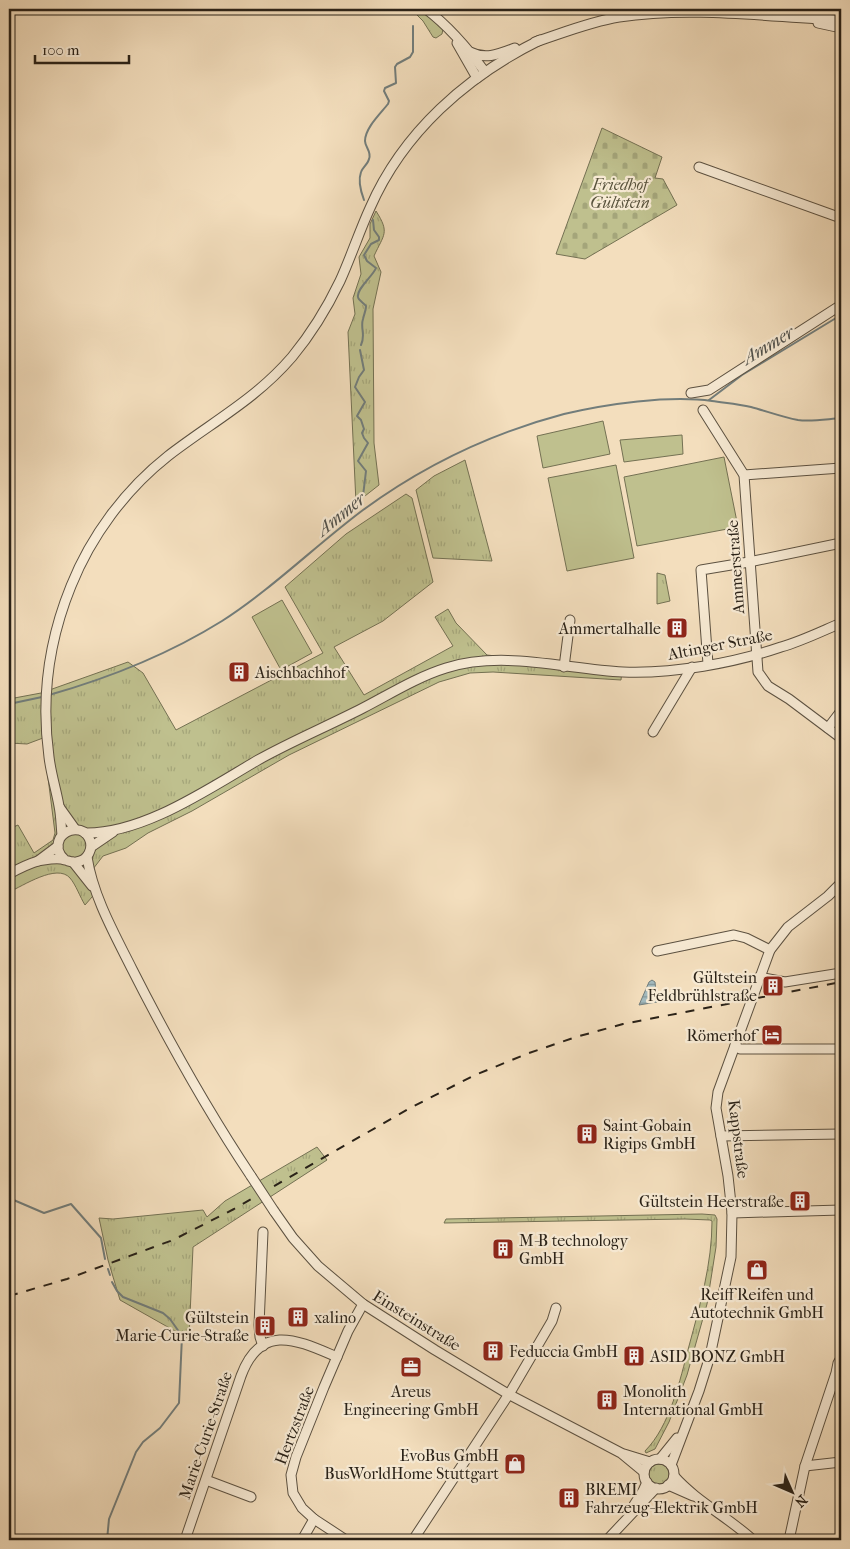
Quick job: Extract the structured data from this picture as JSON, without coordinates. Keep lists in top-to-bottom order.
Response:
{
  "streets": {
    "street": [
      "Ammerstraße",
      "Altinger Straße",
      "Kappstraße",
      "Einsteinstraße",
      "Hertzstraße",
      "Marie-Curie-Straße"
    ]
  },
  "crossings": [
    ["Ammerstraße", "Altinger Straße"],
    ["Kappstraße", "Einsteinstraße"],
    ["Einsteinstraße", "Hertzstraße"]
  ],
  "water": ["Ammer"],
  "parks": ["Friedhof Gültstein"],
  "places": {
    "building": [
      "Ammertalhalle",
      "Aischbachhof",
      "Gültstein Feldbrühlstraße",
      "Saint-Gobain Rigips GmbH",
      "Gültstein Heerstraße",
      "M-B technology GmbH",
      "xalino",
      "Gültstein Marie-Curie-Straße",
      "Feduccia GmbH",
      "ASID BONZ GmbH",
      "Monolith International GmbH",
      "BREMI Fahrzeug-Elektrik GmbH"
    ],
    "hotel": ["Römerhof"],
    "shop": ["Reiff Reifen und Autotechnik GmbH", "EvoBus GmbH BusWorldHome Stuttgart"],
    "office": ["Areus Engineering GmbH"]
  },
  "scale_bar": "100 m",
  "north": "bottom right"
}
